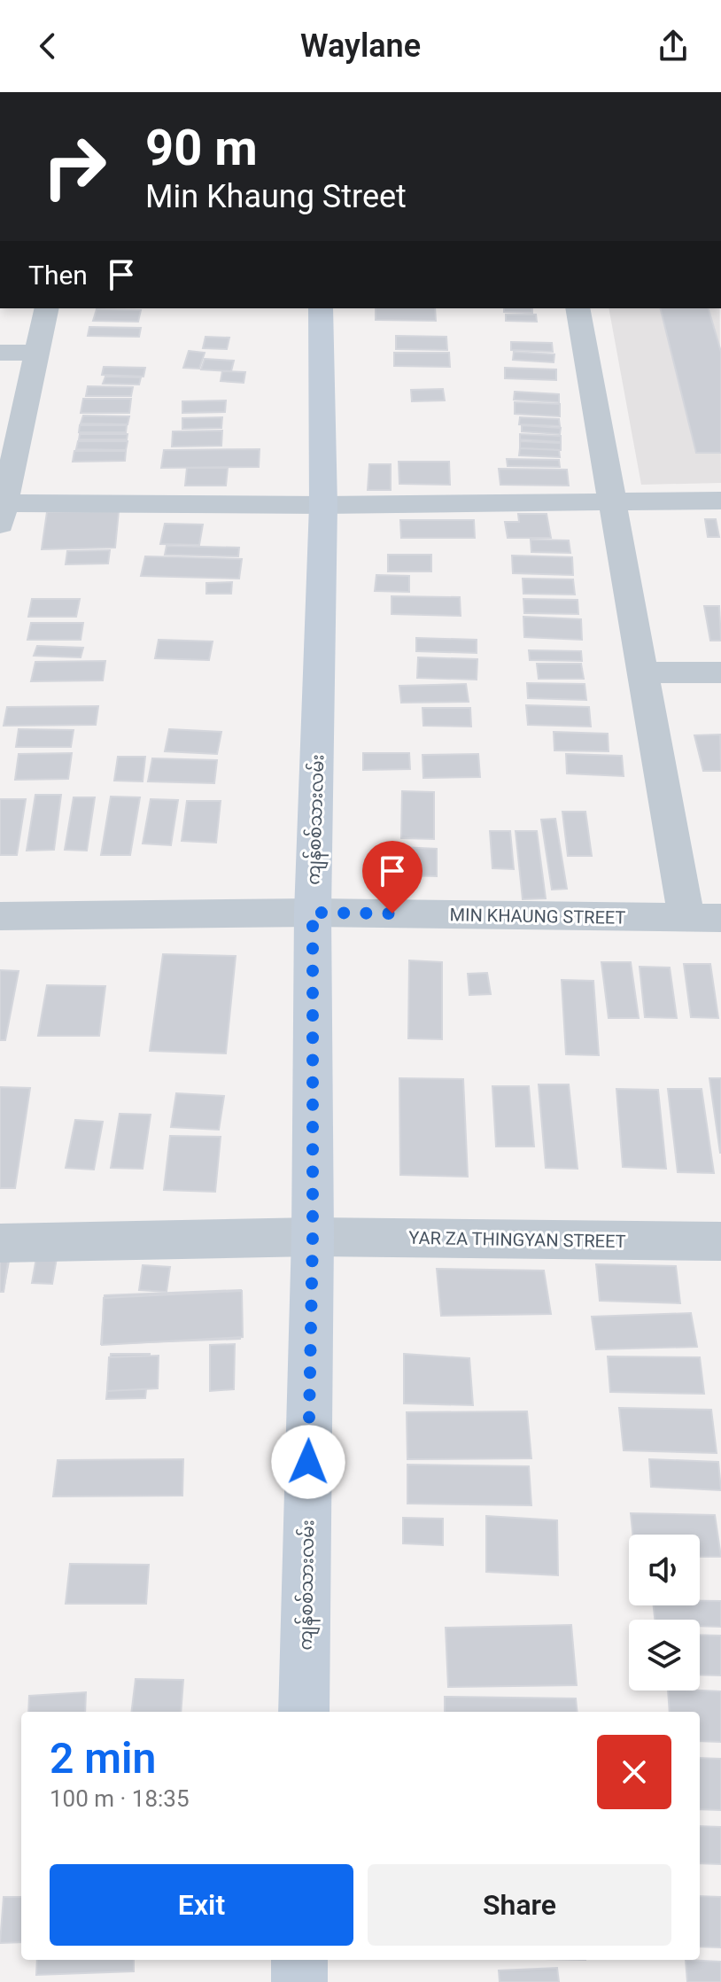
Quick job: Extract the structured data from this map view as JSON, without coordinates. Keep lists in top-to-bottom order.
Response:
{
  "streets": {
    "street": ["ကျန်စစ်သားလမ်း", "MIN KHAUNG STREET", "YAR ZA THINGYAN STREET"]
  },
  "crossings": [
    ["ကျန်စစ်သားလမ်း", "MIN KHAUNG STREET"],
    ["ကျန်စစ်သားလမ်း", "YAR ZA THINGYAN STREET"]
  ],
  "page": {
    "header": "Waylane",
    "turn": ["90 m", "Min Khaung Street"],
    "then": "Then",
    "heading": ["2 min", "100 m · 18:35"],
    "buttons": ["Exit", "Share"]
  }
}
